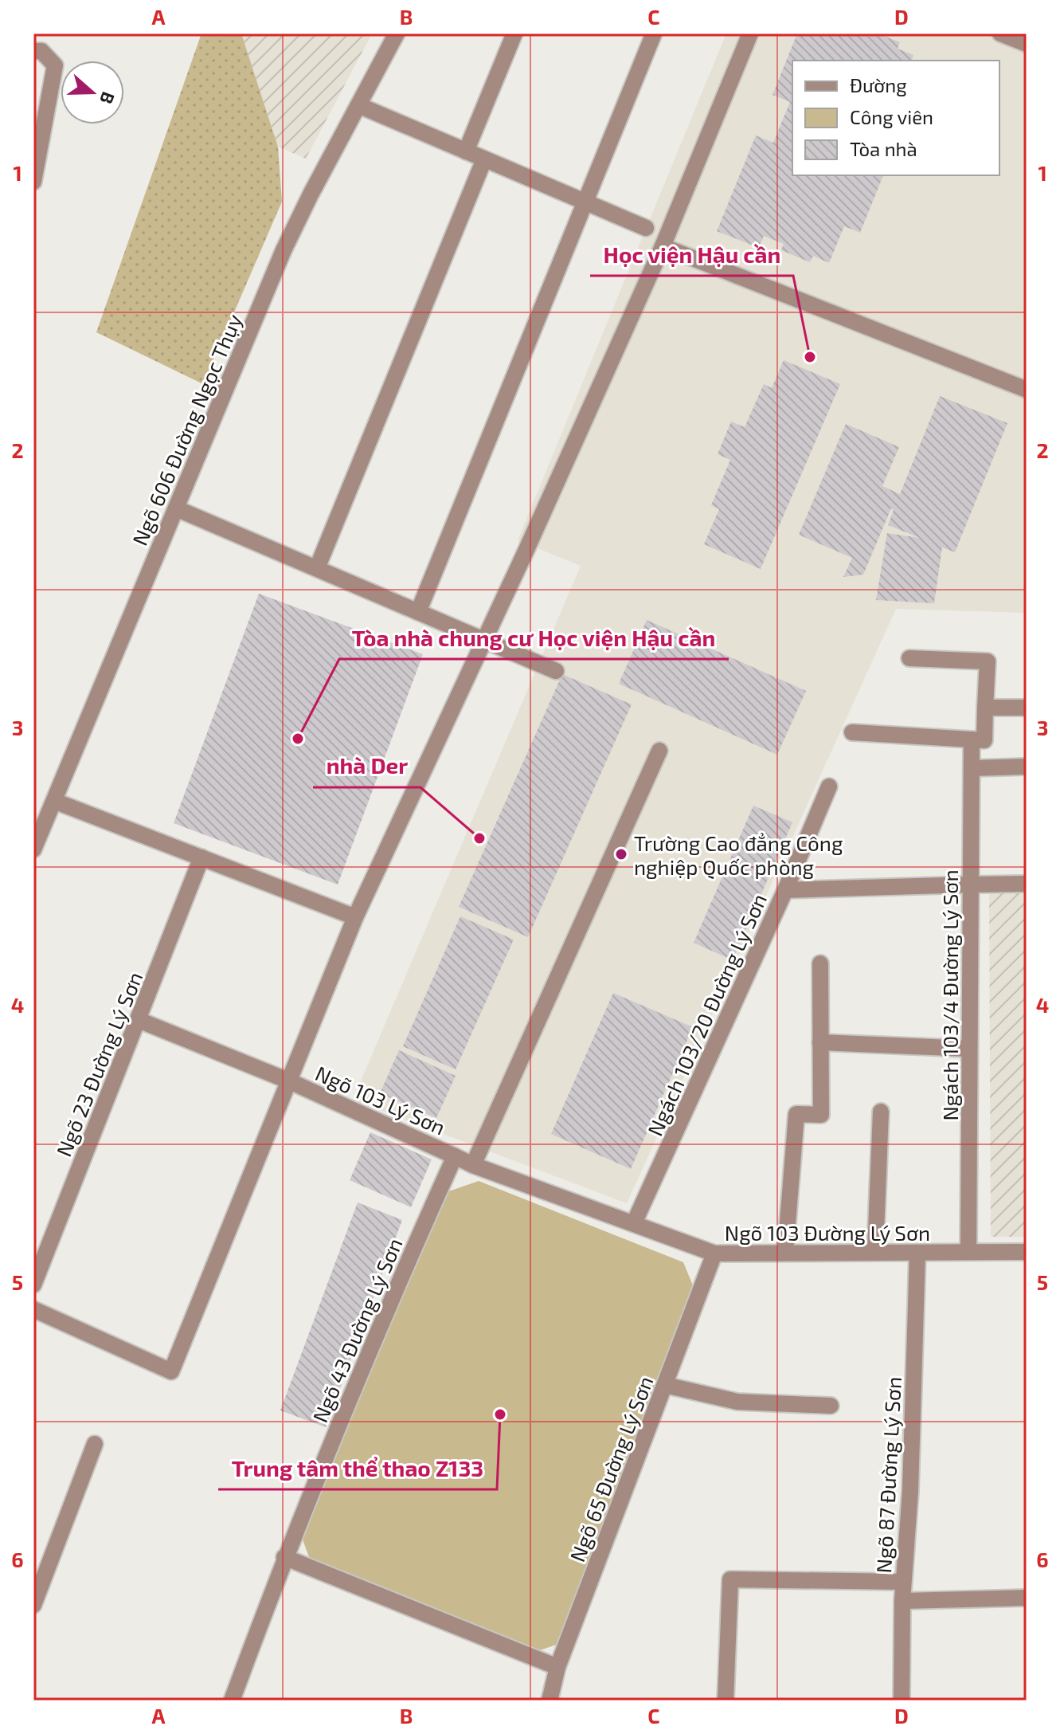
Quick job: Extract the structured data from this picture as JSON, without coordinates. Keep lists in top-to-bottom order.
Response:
{
  "streets": {
    "street": [
      "Ngõ 606 Đường Ngọc Thụy",
      "Ngách 103/4 Đường Lý Sơn",
      "Ngách 103/20 Đường Lý Sơn",
      "Ngõ 23 Đường Lý Sơn",
      "Ngõ 103 Lý Sơn",
      "Ngõ 103 Đường Lý Sơn",
      "Ngõ 43 Đường Lý Sơn",
      "Ngõ 65 Đường Lý Sơn",
      "Ngõ 87 Đường Lý Sơn"
    ]
  },
  "crossings": [
    ["Ngách 103/4 Đường Lý Sơn", "Ngõ 103 Đường Lý Sơn"],
    ["Ngách 103/20 Đường Lý Sơn", "Ngõ 103 Đường Lý Sơn"],
    ["Ngõ 23 Đường Lý Sơn", "Ngõ 103 Lý Sơn"],
    ["Ngõ 103 Lý Sơn", "Ngõ 103 Đường Lý Sơn"],
    ["Ngõ 103 Lý Sơn", "Ngõ 43 Đường Lý Sơn"],
    ["Ngõ 103 Đường Lý Sơn", "Ngõ 43 Đường Lý Sơn"],
    ["Ngõ 103 Đường Lý Sơn", "Ngõ 65 Đường Lý Sơn"],
    ["Ngõ 103 Đường Lý Sơn", "Ngõ 87 Đường Lý Sơn"]
  ],
  "places": [
    "Học viện Hậu cần",
    "Tòa nhà chung cư Học viện Hậu cần",
    "nhà Der",
    "Trường Cao đẳng Công nghiệp Quốc phòng",
    "Trung tâm thể thao Z133"
  ],
  "legend": ["Đường", "Công viên", "Tòa nhà"],
  "north": "right",
  "grid": {
    "columns": [
      "A",
      "B",
      "C",
      "D"
    ],
    "rows": [
      "1",
      "2",
      "3",
      "4",
      "5",
      "6"
    ]
  }
}
